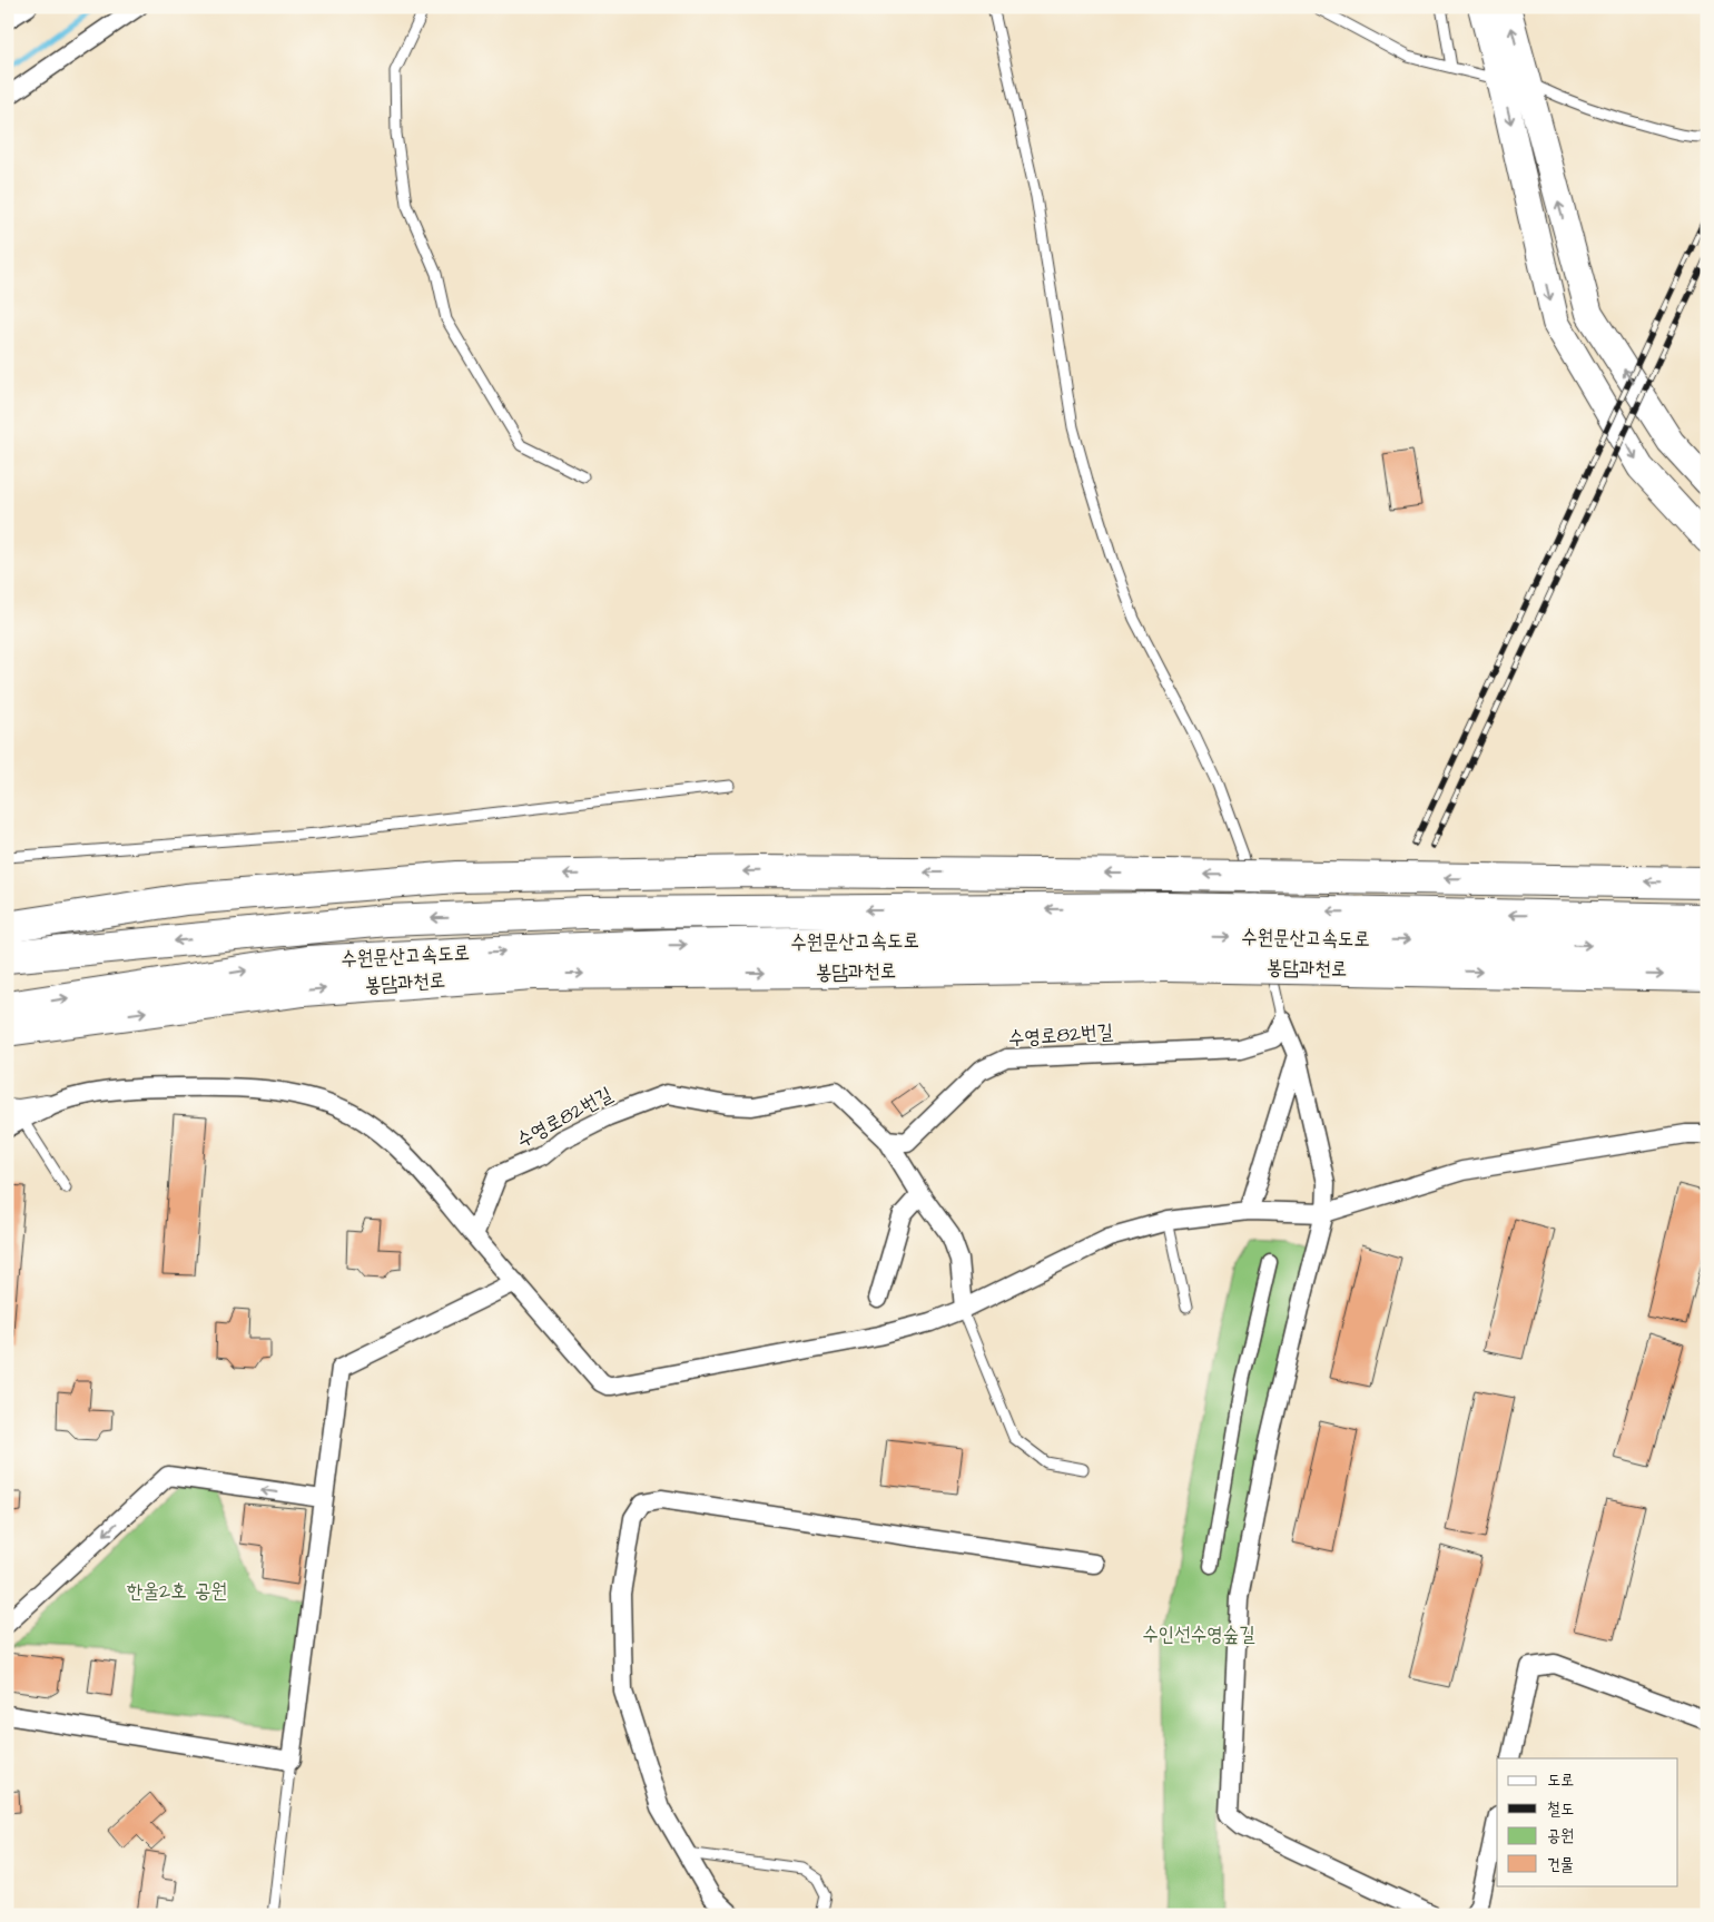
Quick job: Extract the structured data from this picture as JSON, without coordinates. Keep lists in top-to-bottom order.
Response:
{
  "streets": {
    "highway": ["수원문산고속도로", "봉담과천로"],
    "street": ["수영로82번길"]
  },
  "parks": ["한울2호 공원", "수인선수영숲길"],
  "legend": [
    "도로",
    "철도",
    "공원",
    "건물"
  ]
}
